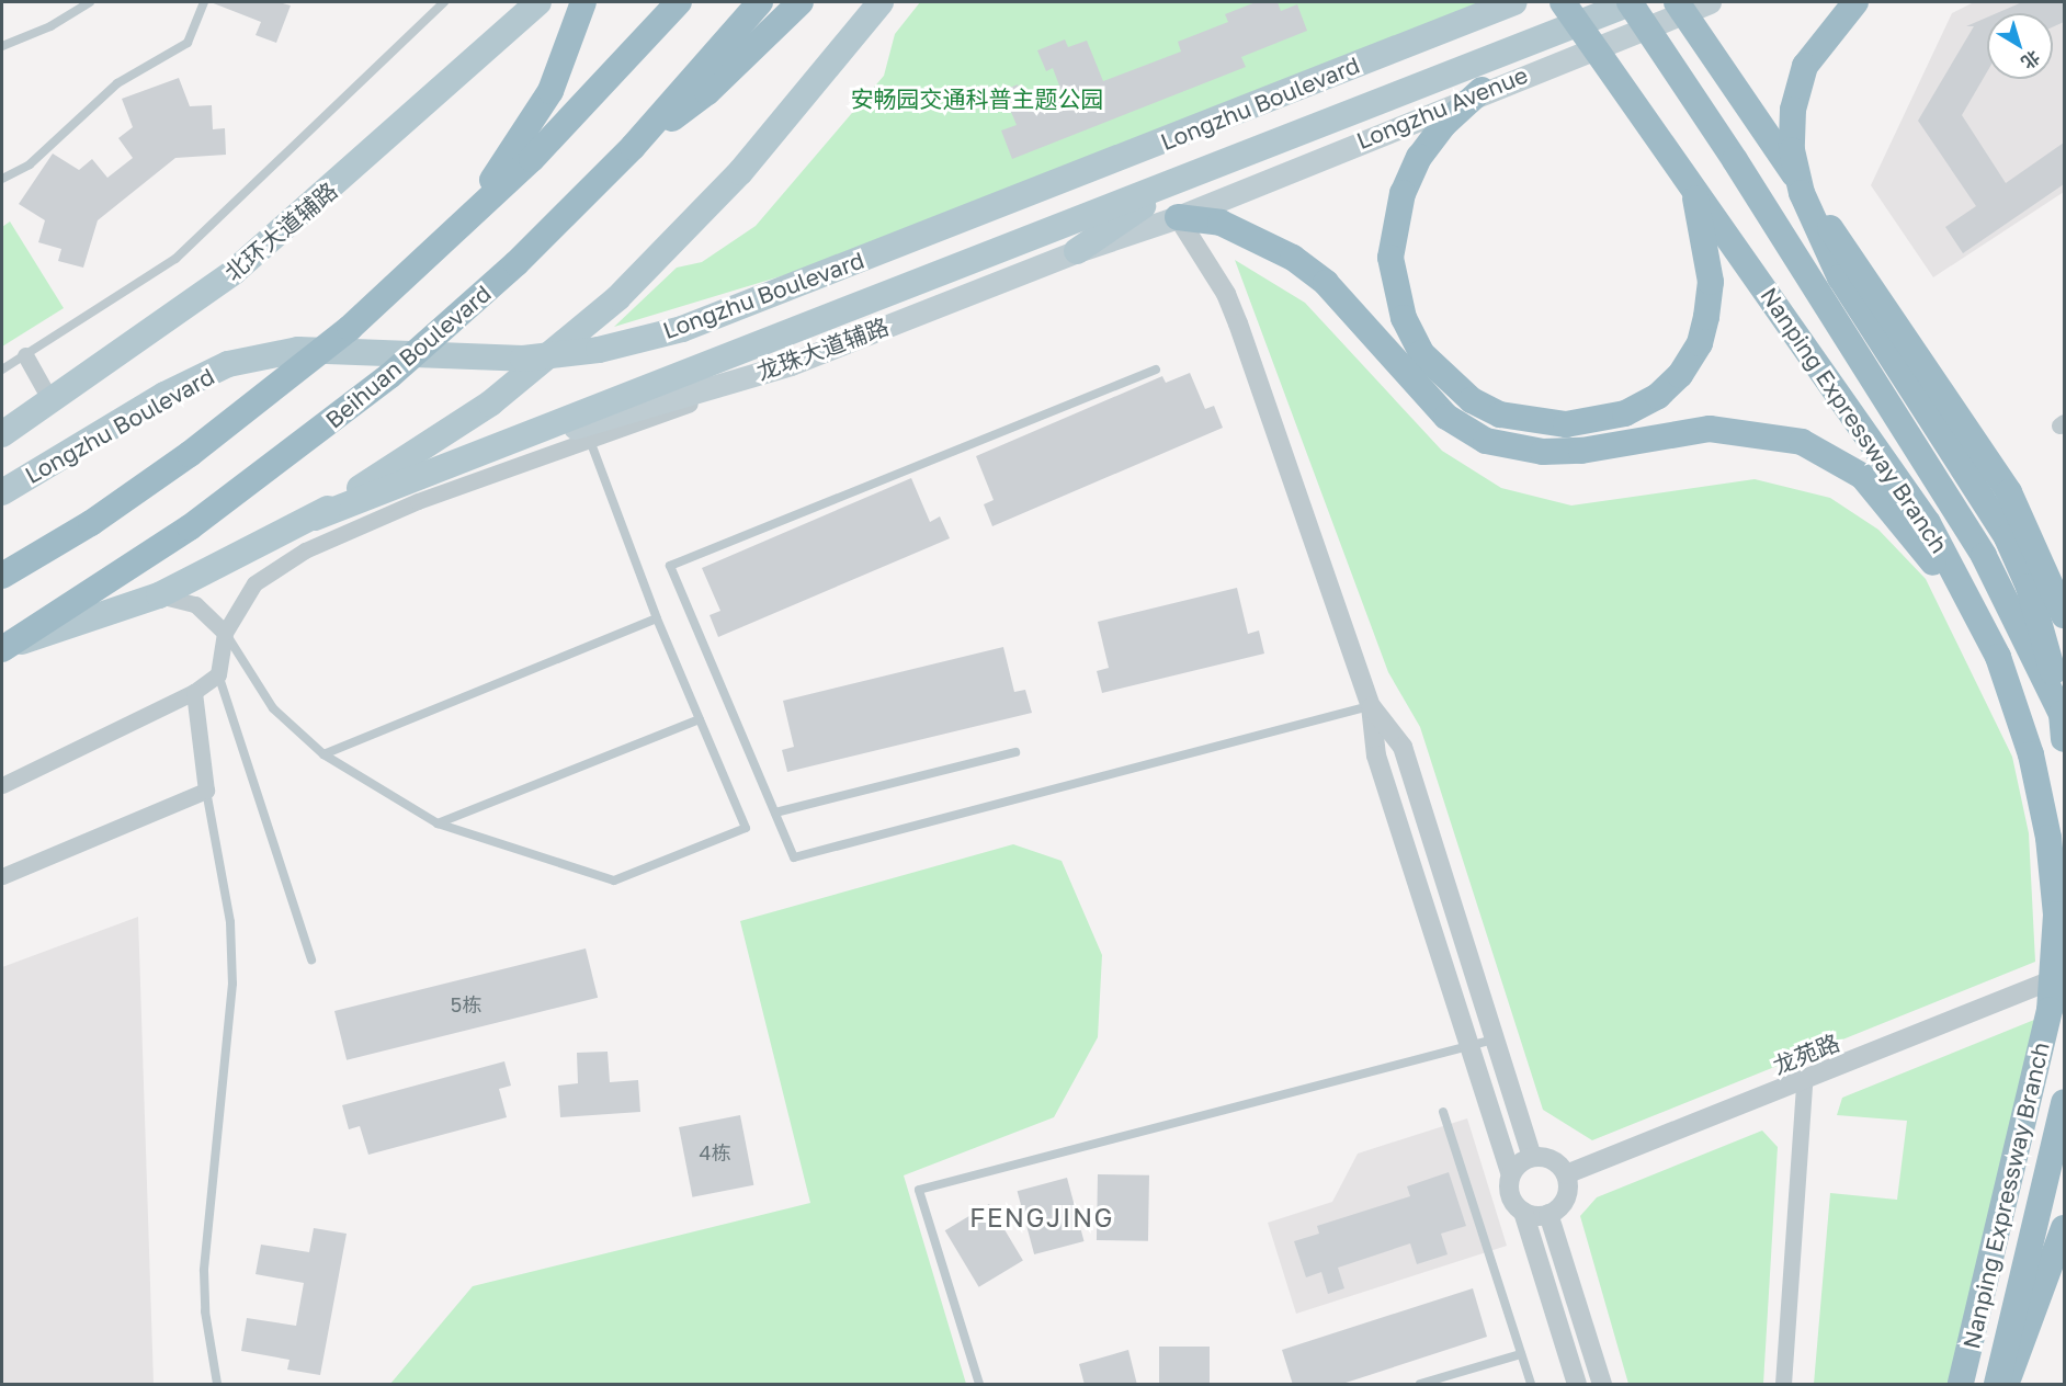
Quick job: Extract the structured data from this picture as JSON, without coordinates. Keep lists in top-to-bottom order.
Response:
{
  "streets": {
    "highway": ["Beihuan Boulevard", "Nanping Expressway Branch"],
    "main road": [
      "Longzhu Boulevard",
      "Longzhu Avenue",
      "北环大道辅路",
      "龙珠大道辅路"
    ],
    "street": ["龙苑路"]
  },
  "crossings": [
    ["Longzhu Boulevard", "龙珠大道辅路"],
    ["Longzhu Boulevard", "Nanping Expressway Branch"],
    ["Longzhu Avenue", "龙珠大道辅路"]
  ],
  "districts": ["FENGJING"],
  "parks": ["安畅园交通科普主题公园"],
  "house_numbers": ["5栋", "4栋"],
  "north": "bottom right"
}
